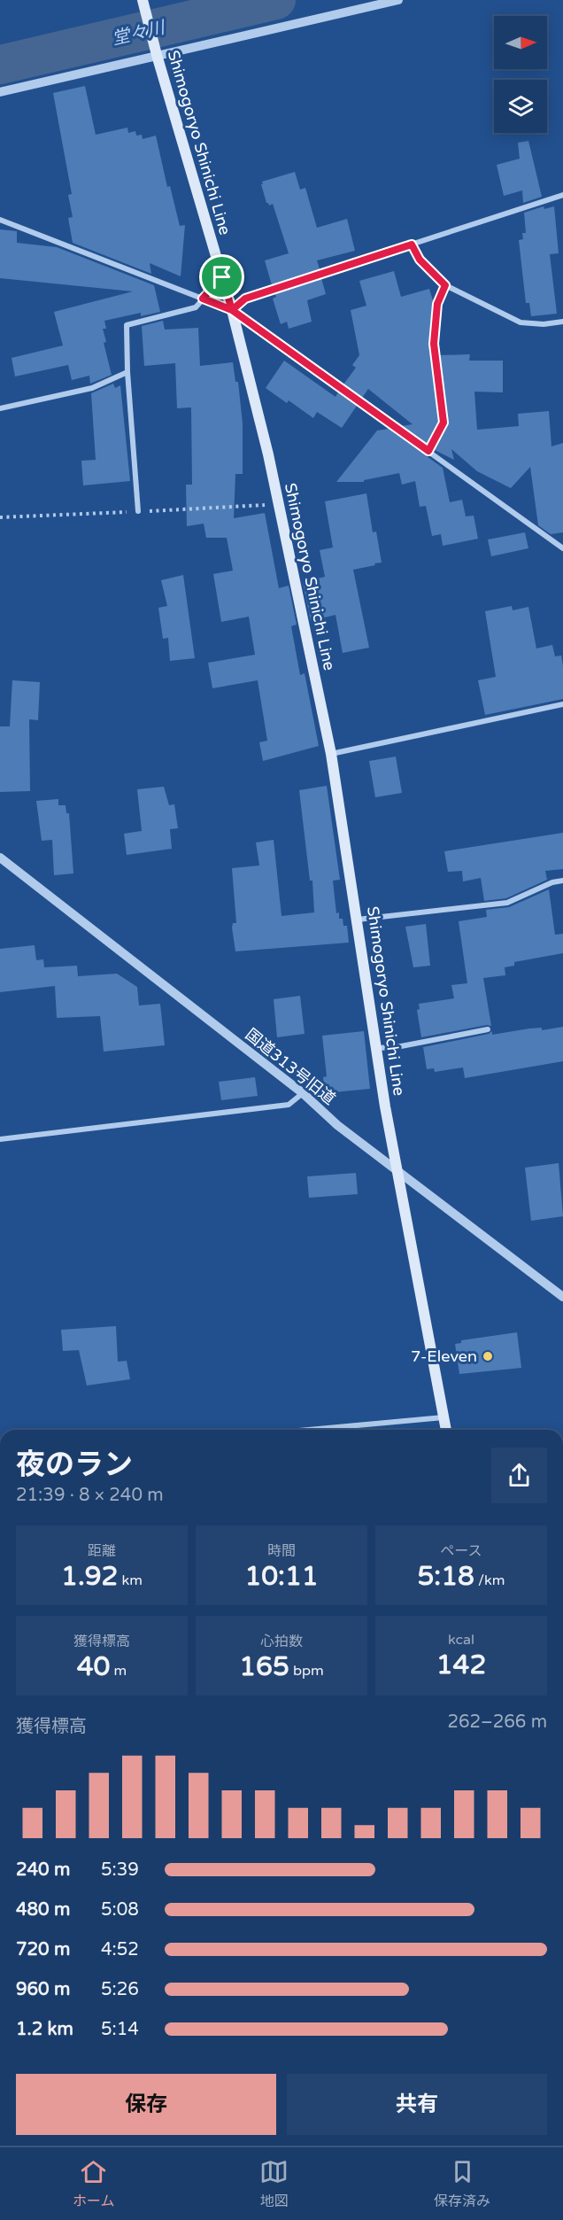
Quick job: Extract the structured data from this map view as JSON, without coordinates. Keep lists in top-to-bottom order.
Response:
{
  "streets": {
    "main road": ["Shimogoryo Shinichi Line"],
    "street": ["国道313号旧道"]
  },
  "crossings": [
    ["Shimogoryo Shinichi Line", "国道313号旧道"]
  ],
  "water": ["堂々川"],
  "places": ["7-Eleven"],
  "north": "right",
  "page": {
    "heading": ["夜のラン", "21:39 · 8 × 240 m"],
    "stats": [
      ["距離", "1.92 km"],
      ["時間", "10:11"],
      ["ペース", "5:18 /km"],
      ["獲得標高", "40 m"],
      ["心拍数", "165 bpm"],
      ["kcal", "142"]
    ],
    "chart": ["獲得標高", "262–266 m"],
    "list": [
      {
        "name": "240 m",
        "note": "5:39"
      },
      {
        "name": "480 m",
        "note": "5:08"
      },
      {
        "name": "720 m",
        "note": "4:52"
      },
      {
        "name": "960 m",
        "note": "5:26"
      },
      {
        "name": "1.2 km",
        "note": "5:14"
      }
    ],
    "buttons": ["保存", "共有"],
    "tabs": ["ホーム", "地図", "保存済み"]
  }
}
